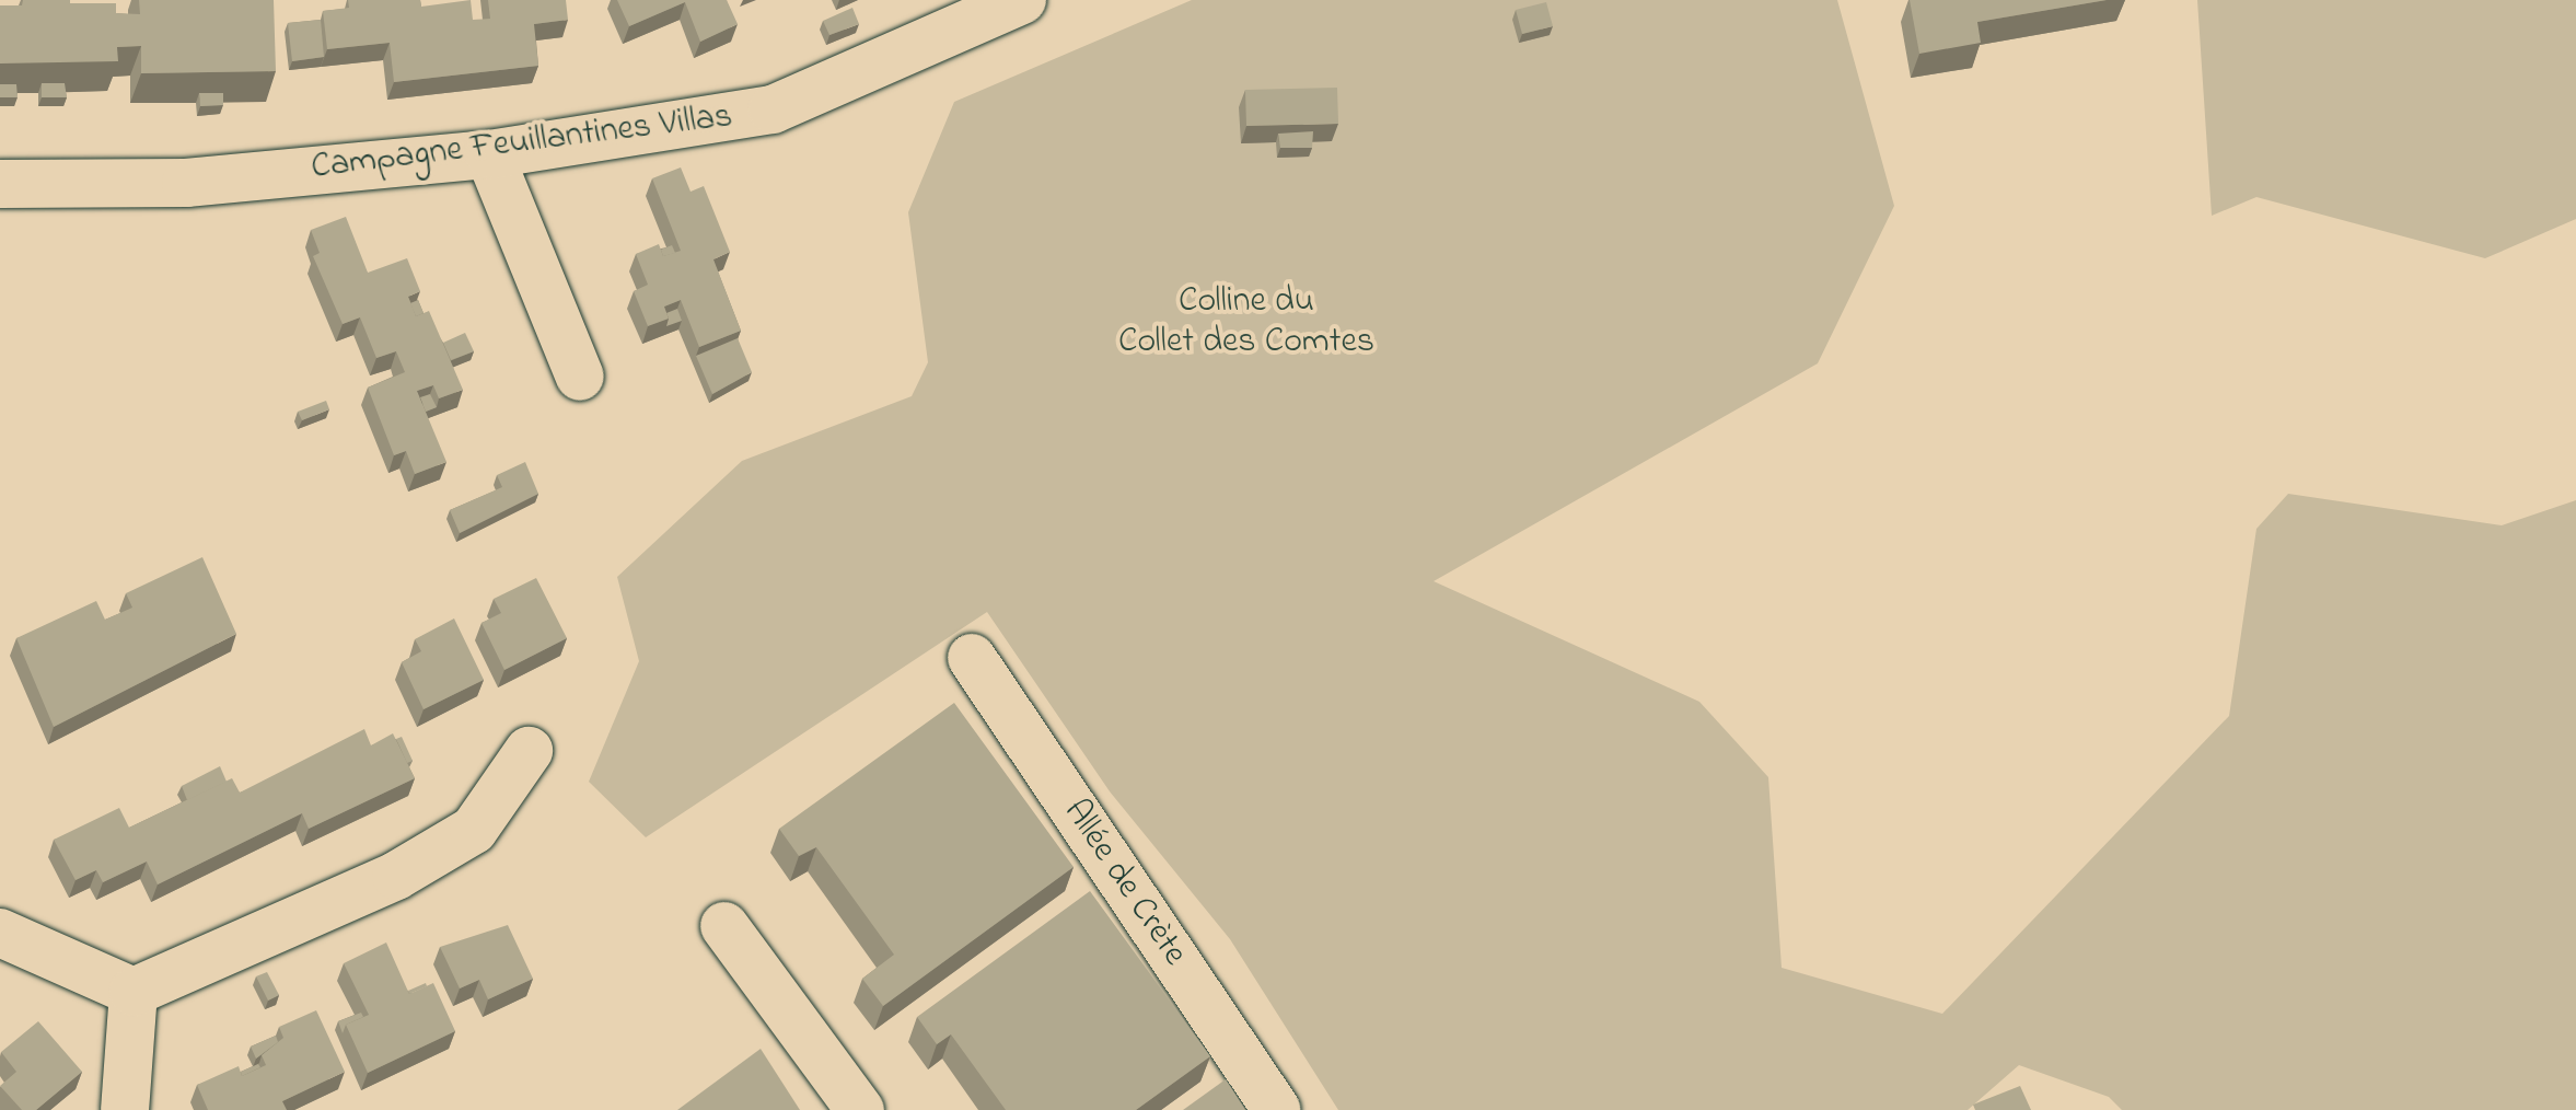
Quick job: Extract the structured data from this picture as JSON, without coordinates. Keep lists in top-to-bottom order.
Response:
{
  "streets": {
    "street": ["Campagne Feuillantines Villas", "Allée de Crète"]
  },
  "parks": ["Colline du Collet des Comtes"]
}
